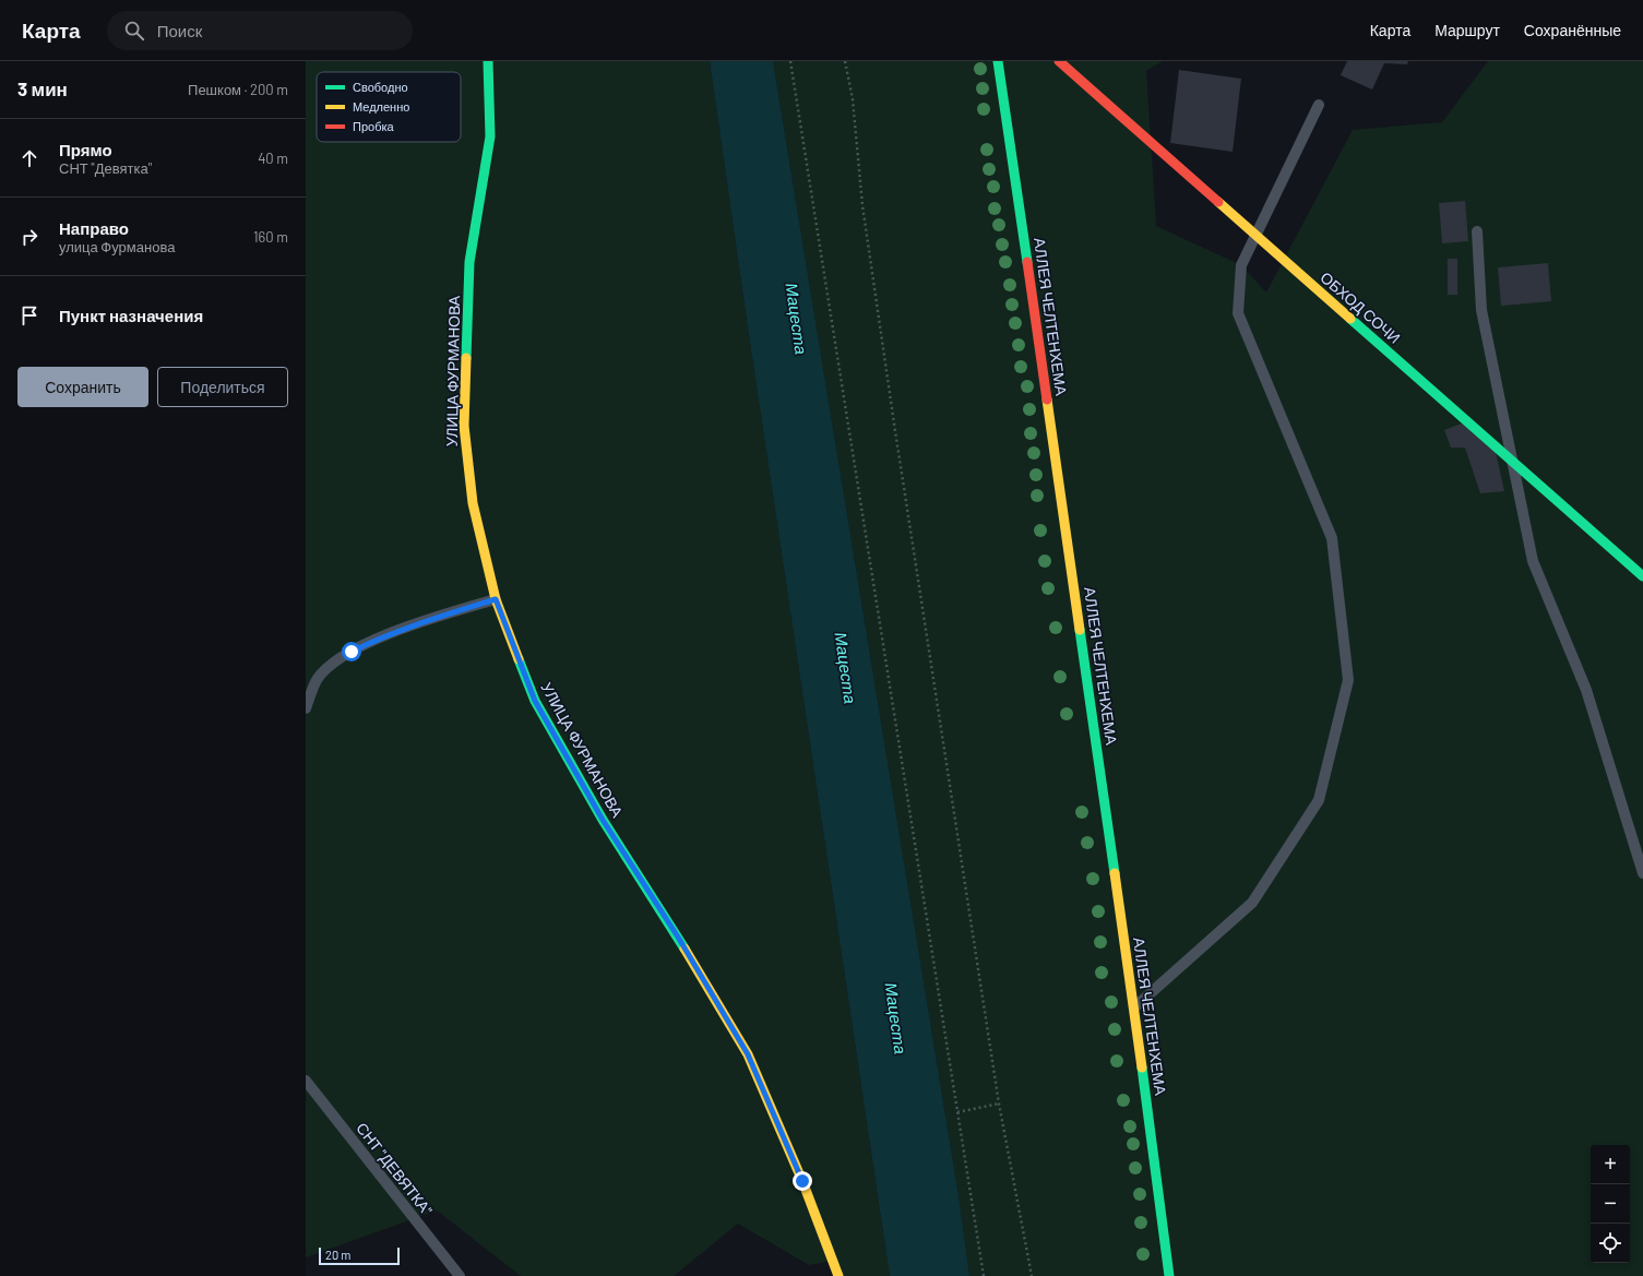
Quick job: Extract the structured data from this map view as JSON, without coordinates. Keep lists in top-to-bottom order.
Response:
{
  "streets": {
    "main road": ["ОБХОД СОЧИ", "АЛЛЕЯ ЧЕЛТЕНХЕМА", "УЛИЦА ФУРМАНОВА"],
    "lane": ["СНТ \"ДЕВЯТКА\""]
  },
  "water": ["Мацеста"],
  "legend": ["Свободно", "Медленно", "Пробка"],
  "scale_bar": "20 m",
  "page": {
    "header": "Карта",
    "search": "Поиск",
    "nav": ["Карта", "Маршрут", "Сохранённые"],
    "heading": ["3 мин", "Пешком · 200 m"],
    "list": [
      ["Прямо", "СНТ \"Девятка\"", "40 m"],
      ["Направо", "улица Фурманова", "160 m"],
      "Пункт назначения"
    ],
    "buttons": ["Сохранить", "Поделиться"],
    "map_buttons": ["+", "−"],
    "scale": "20 m"
  }
}
